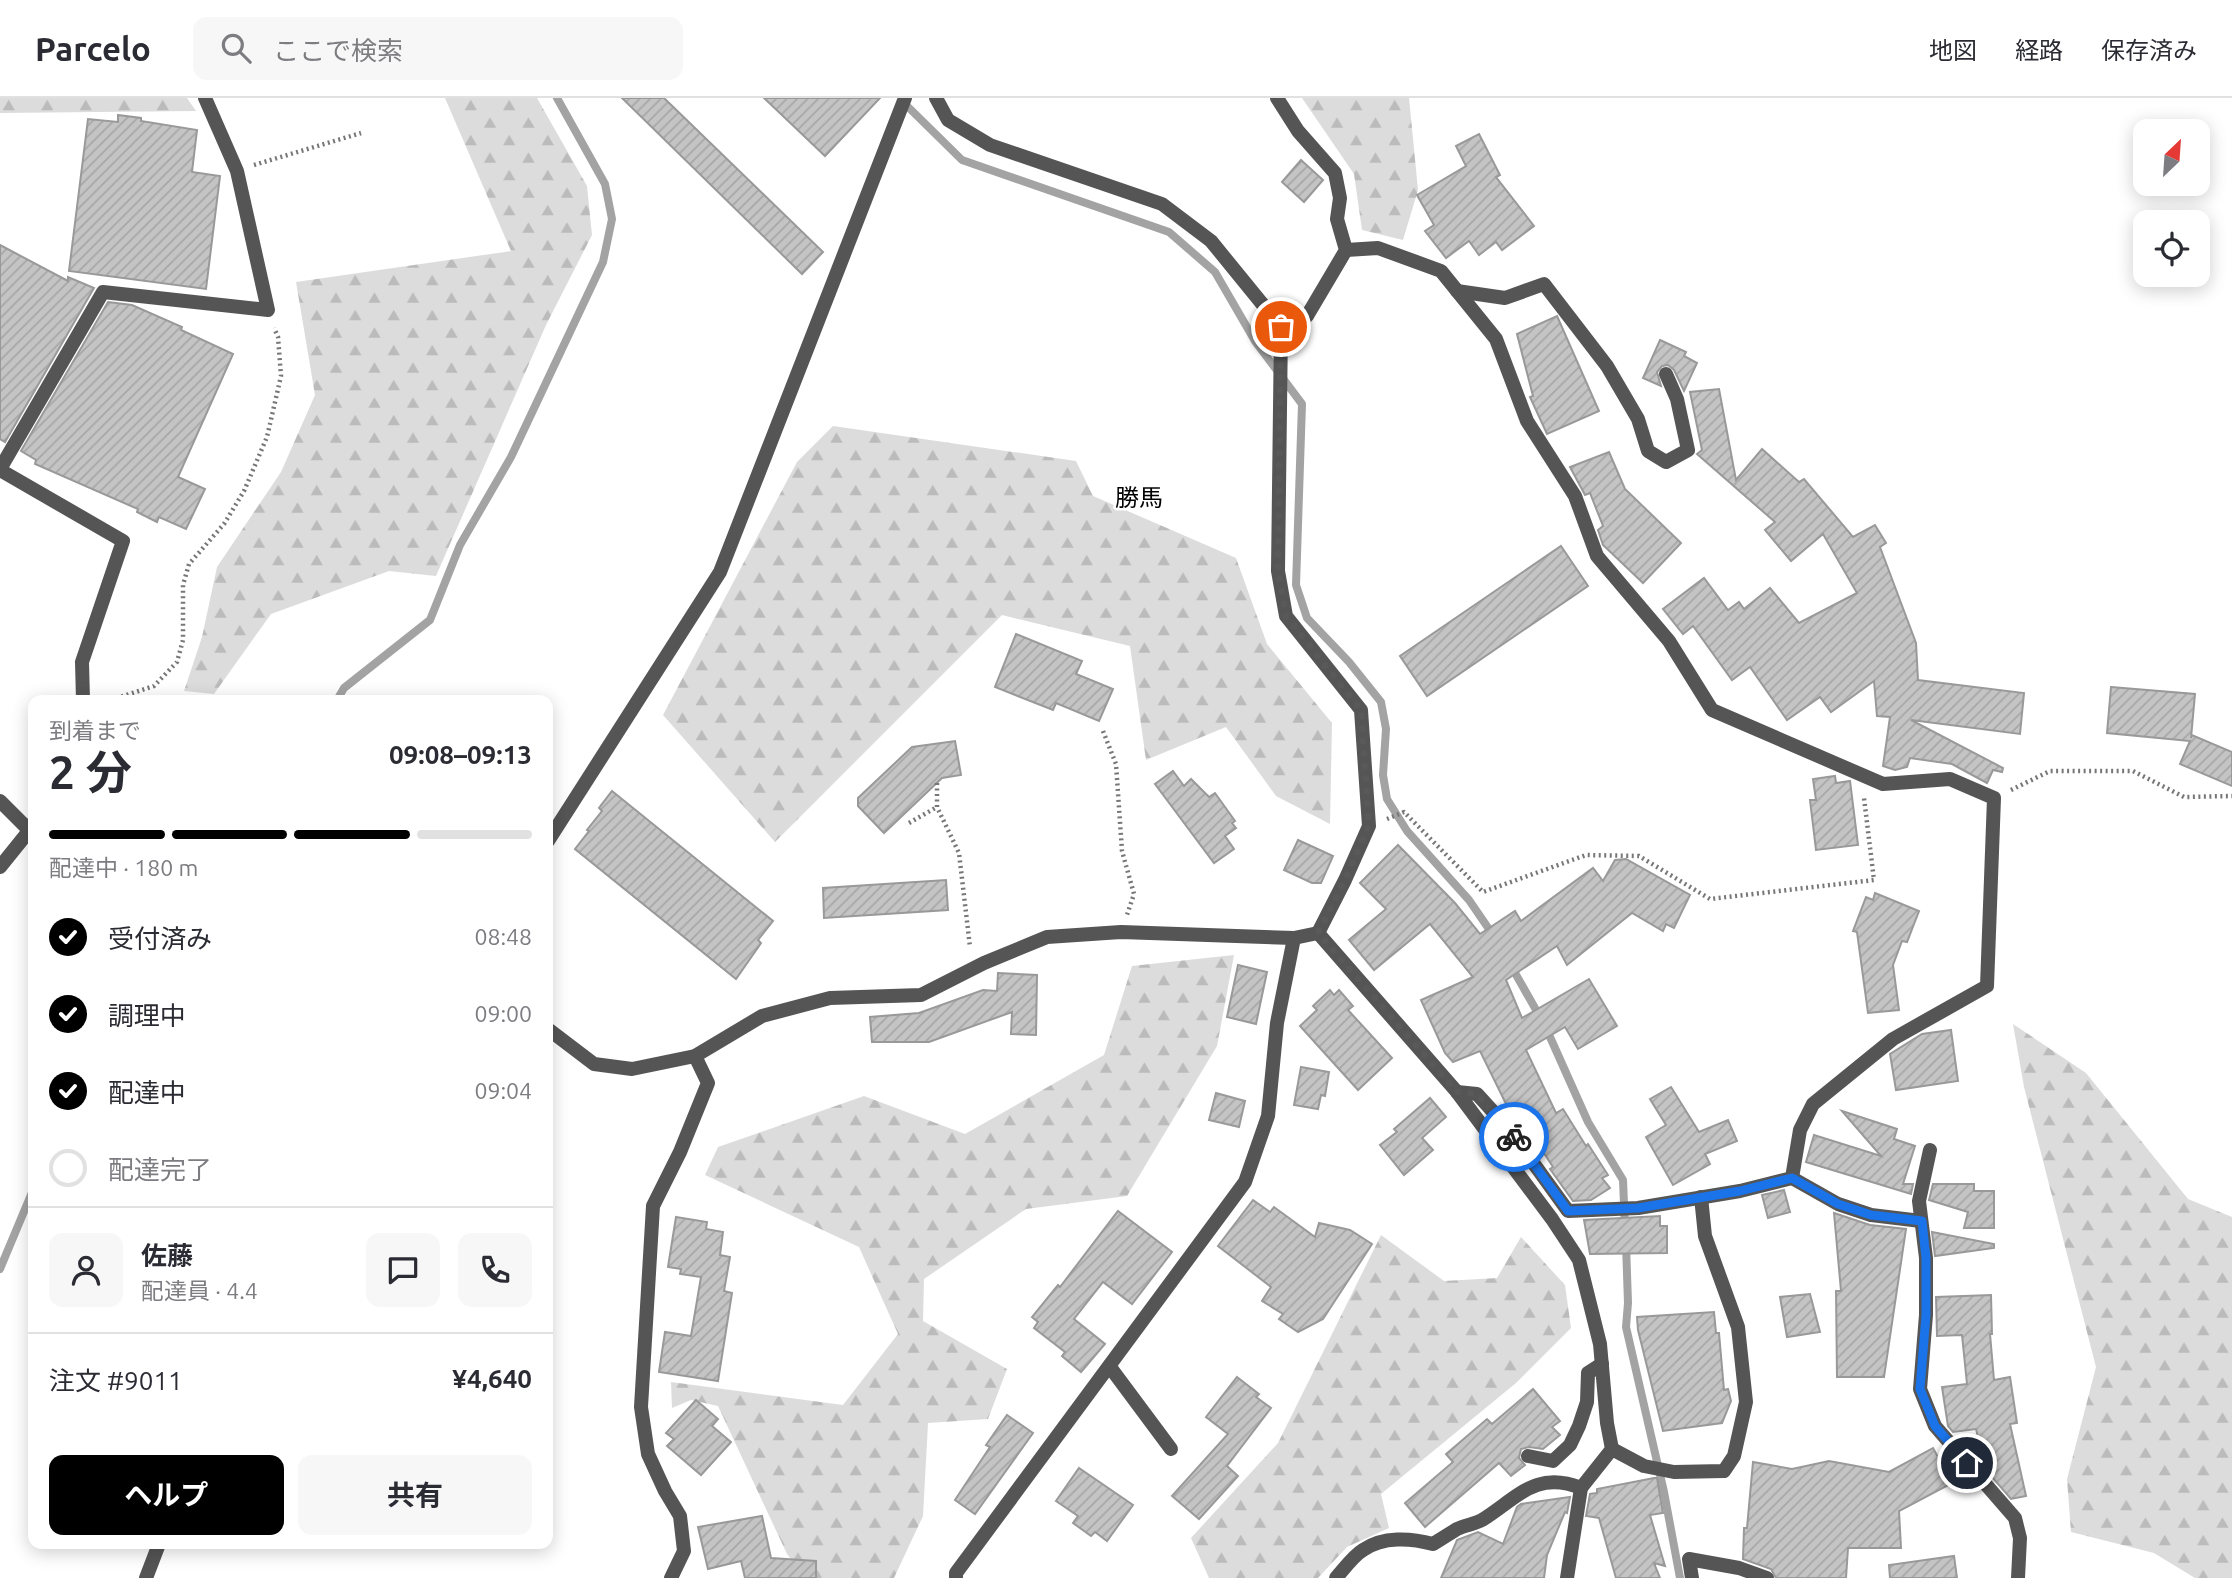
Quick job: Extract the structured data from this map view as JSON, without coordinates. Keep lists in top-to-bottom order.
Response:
{
  "districts": ["勝馬"],
  "north": "top right",
  "page": {
    "header": "Parcelo",
    "search": "ここで検索",
    "nav": ["地図", "経路", "保存済み"],
    "heading": ["2 分", "到着まで", "09:08–09:13"],
    "panel": [
      "佐藤",
      "配達員 · 4.4",
      "注文 #9011",
      "¥4,640"
    ],
    "bar": "配達中 · 180 m",
    "list": [
      ["受付済み", "08:48"],
      ["調理中", "09:00"],
      ["配達中", "09:04"],
      "配達完了"
    ],
    "buttons": ["ヘルプ", "共有"]
  }
}
